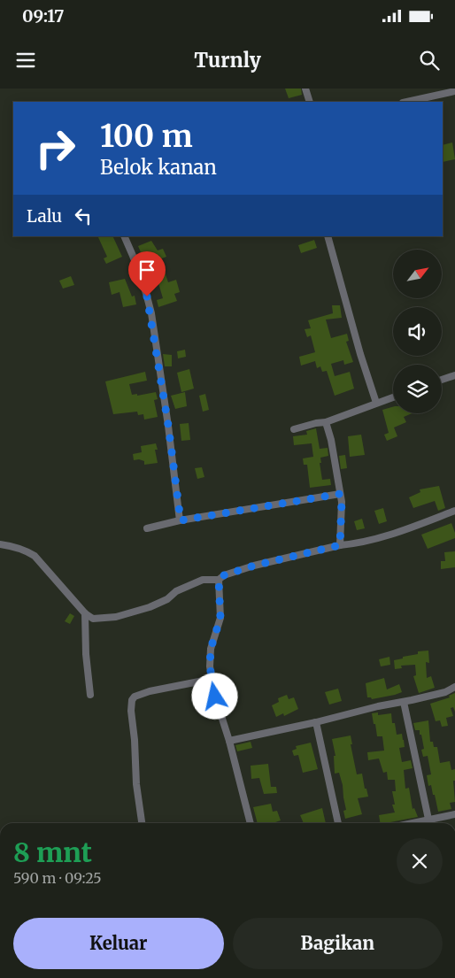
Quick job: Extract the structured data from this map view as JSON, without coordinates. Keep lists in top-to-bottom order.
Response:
{
  "north": "top right",
  "page": {
    "status": "09:17",
    "header": "Turnly",
    "turn": ["100 m", "Belok kanan"],
    "then": "Lalu",
    "heading": ["8 mnt", "590 m · 09:25"],
    "buttons": ["Keluar", "Bagikan"]
  }
}
